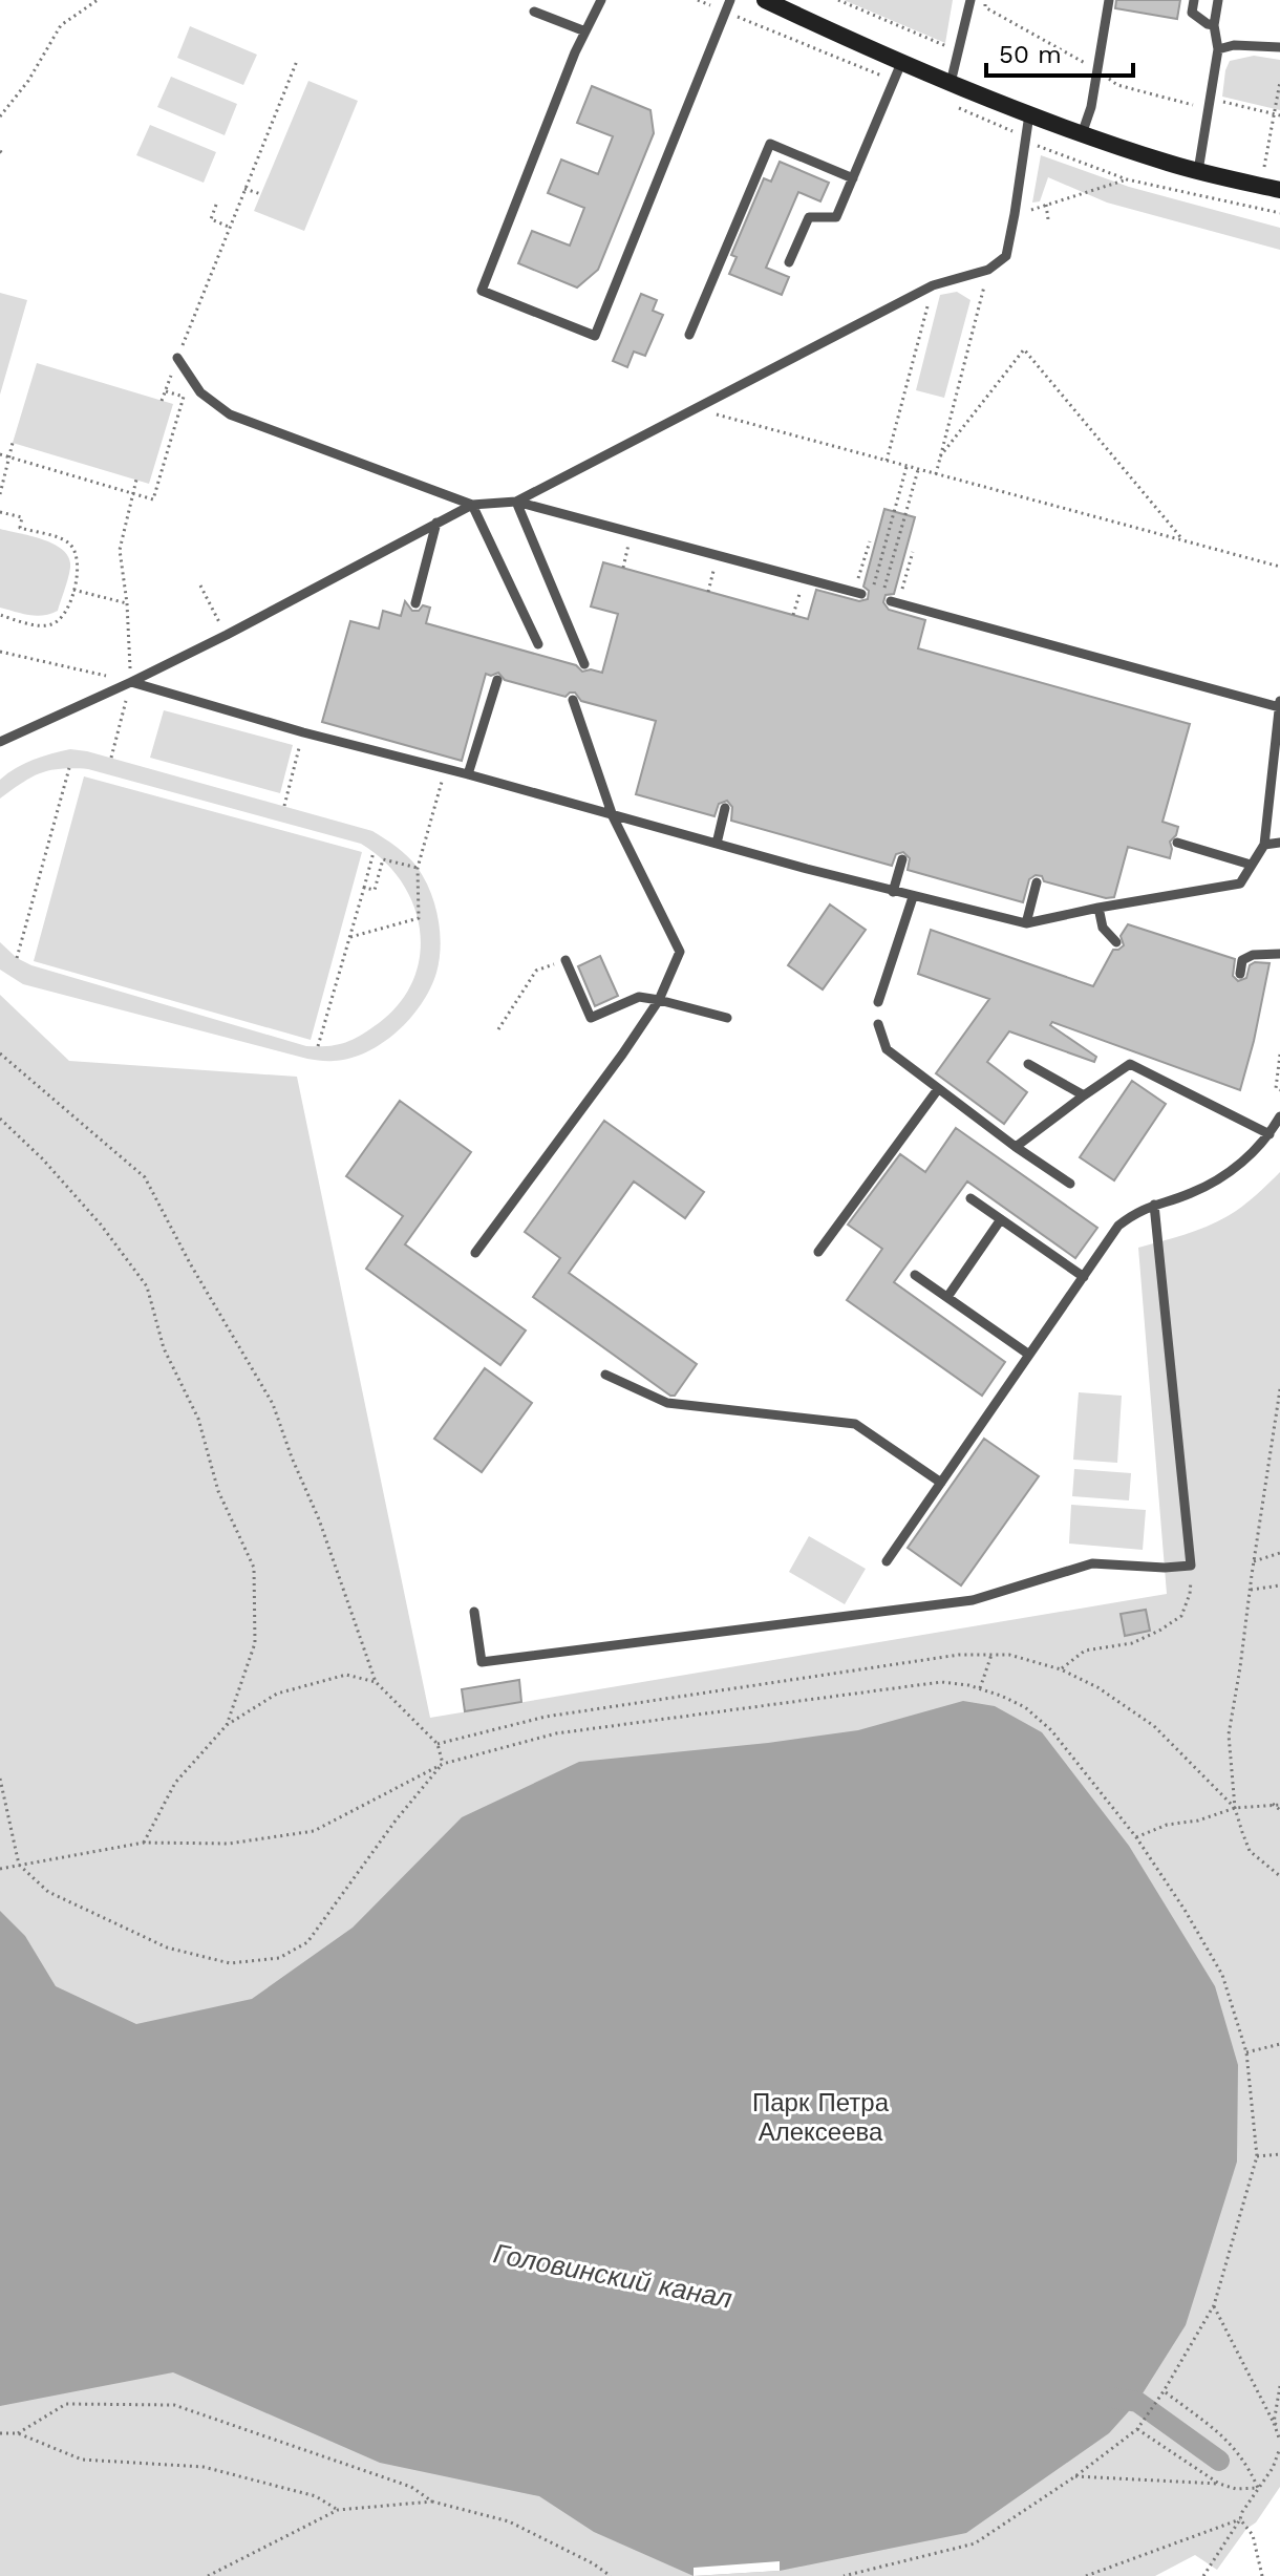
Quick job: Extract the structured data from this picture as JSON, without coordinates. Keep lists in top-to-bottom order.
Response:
{
  "water": ["Головинский канал"],
  "parks": ["Парк Петра Алексеева"],
  "scale_bar": "50 m"
}
